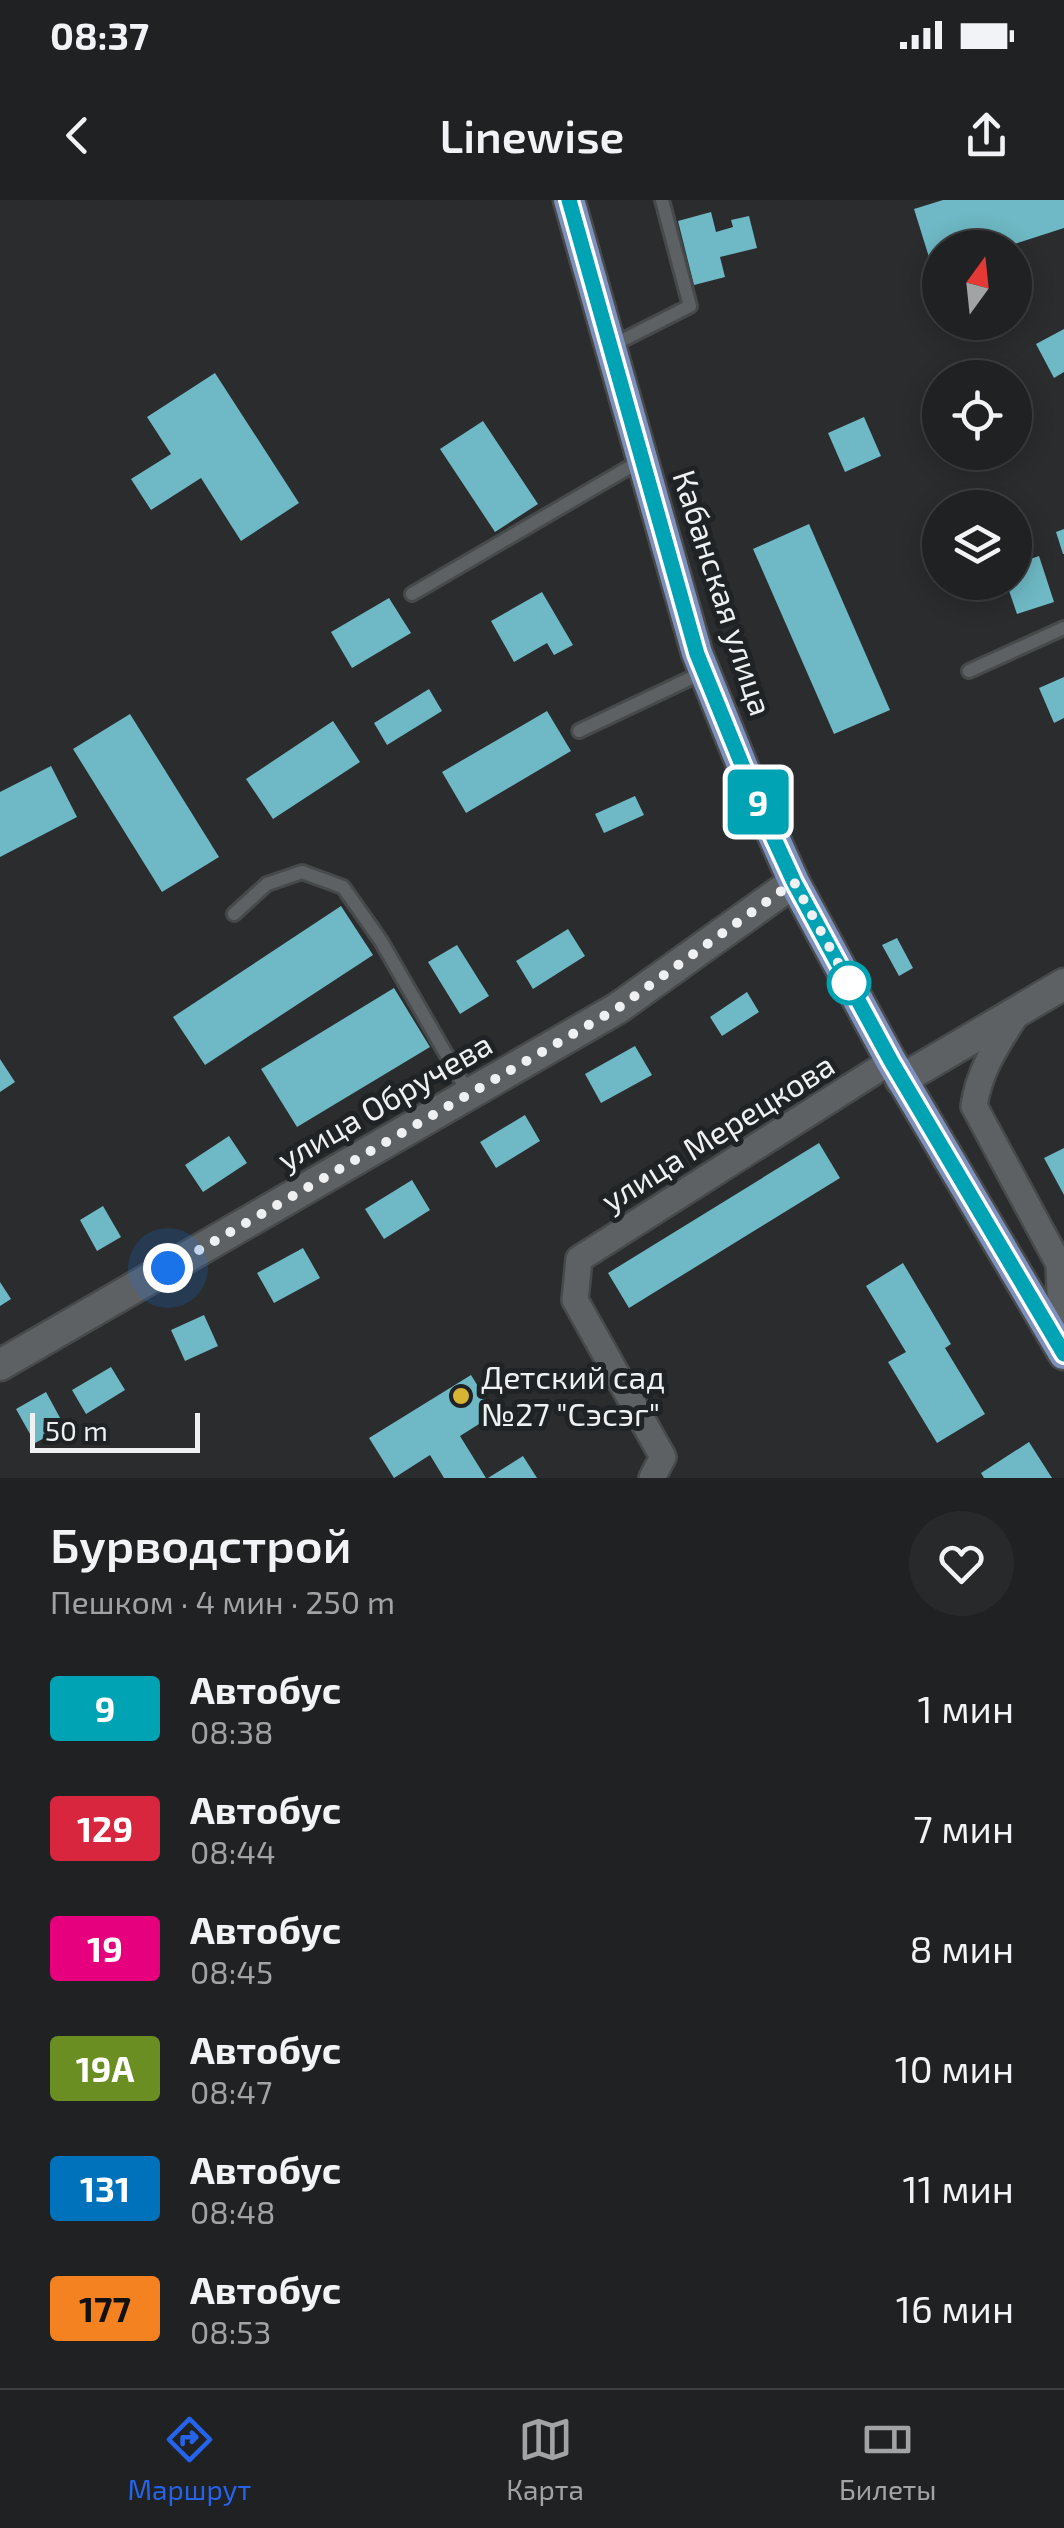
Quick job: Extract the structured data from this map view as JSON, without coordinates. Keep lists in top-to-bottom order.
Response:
{
  "streets": {
    "main road": ["Кабанская улица"],
    "street": ["улица Обручева", "улица Мерецкова"]
  },
  "crossings": [
    ["Кабанская улица", "улица Обручева"],
    ["Кабанская улица", "улица Мерецкова"]
  ],
  "places": ["Детский сад №27 \"Сэсэг\""],
  "lines": ["bus line 9"],
  "scale_bar": "50 m",
  "north": "top",
  "page": {
    "status": "08:37",
    "header": "Linewise",
    "on_map": "9",
    "scale": "50 m",
    "heading": ["Бурводстрой", "Пешком · 4 мин · 250 m"],
    "list": [
      {
        "mark": "9",
        "name": "Автобус",
        "note": "08:38",
        "value": "1 мин"
      },
      {
        "mark": "129",
        "name": "Автобус",
        "note": "08:44",
        "value": "7 мин"
      },
      {
        "mark": "19",
        "name": "Автобус",
        "note": "08:45",
        "value": "8 мин"
      },
      {
        "mark": "19А",
        "name": "Автобус",
        "note": "08:47",
        "value": "10 мин"
      },
      {
        "mark": "131",
        "name": "Автобус",
        "note": "08:48",
        "value": "11 мин"
      },
      {
        "mark": "177",
        "name": "Автобус",
        "note": "08:53",
        "value": "16 мин"
      }
    ],
    "tabs": ["Маршрут", "Карта", "Билеты"]
  }
}
